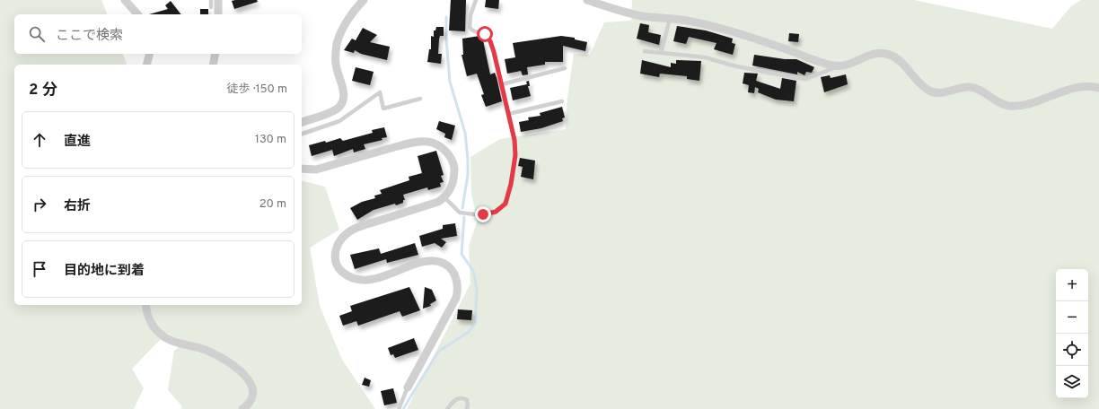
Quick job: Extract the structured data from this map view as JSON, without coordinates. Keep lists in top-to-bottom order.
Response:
{
  "page": {
    "search": "ここで検索",
    "heading": ["2 分", "徒歩 · 150 m"],
    "list": [
      ["直進", "130 m"],
      ["右折", "20 m"],
      "目的地に到着"
    ],
    "map_buttons": ["+", "−"]
  }
}
